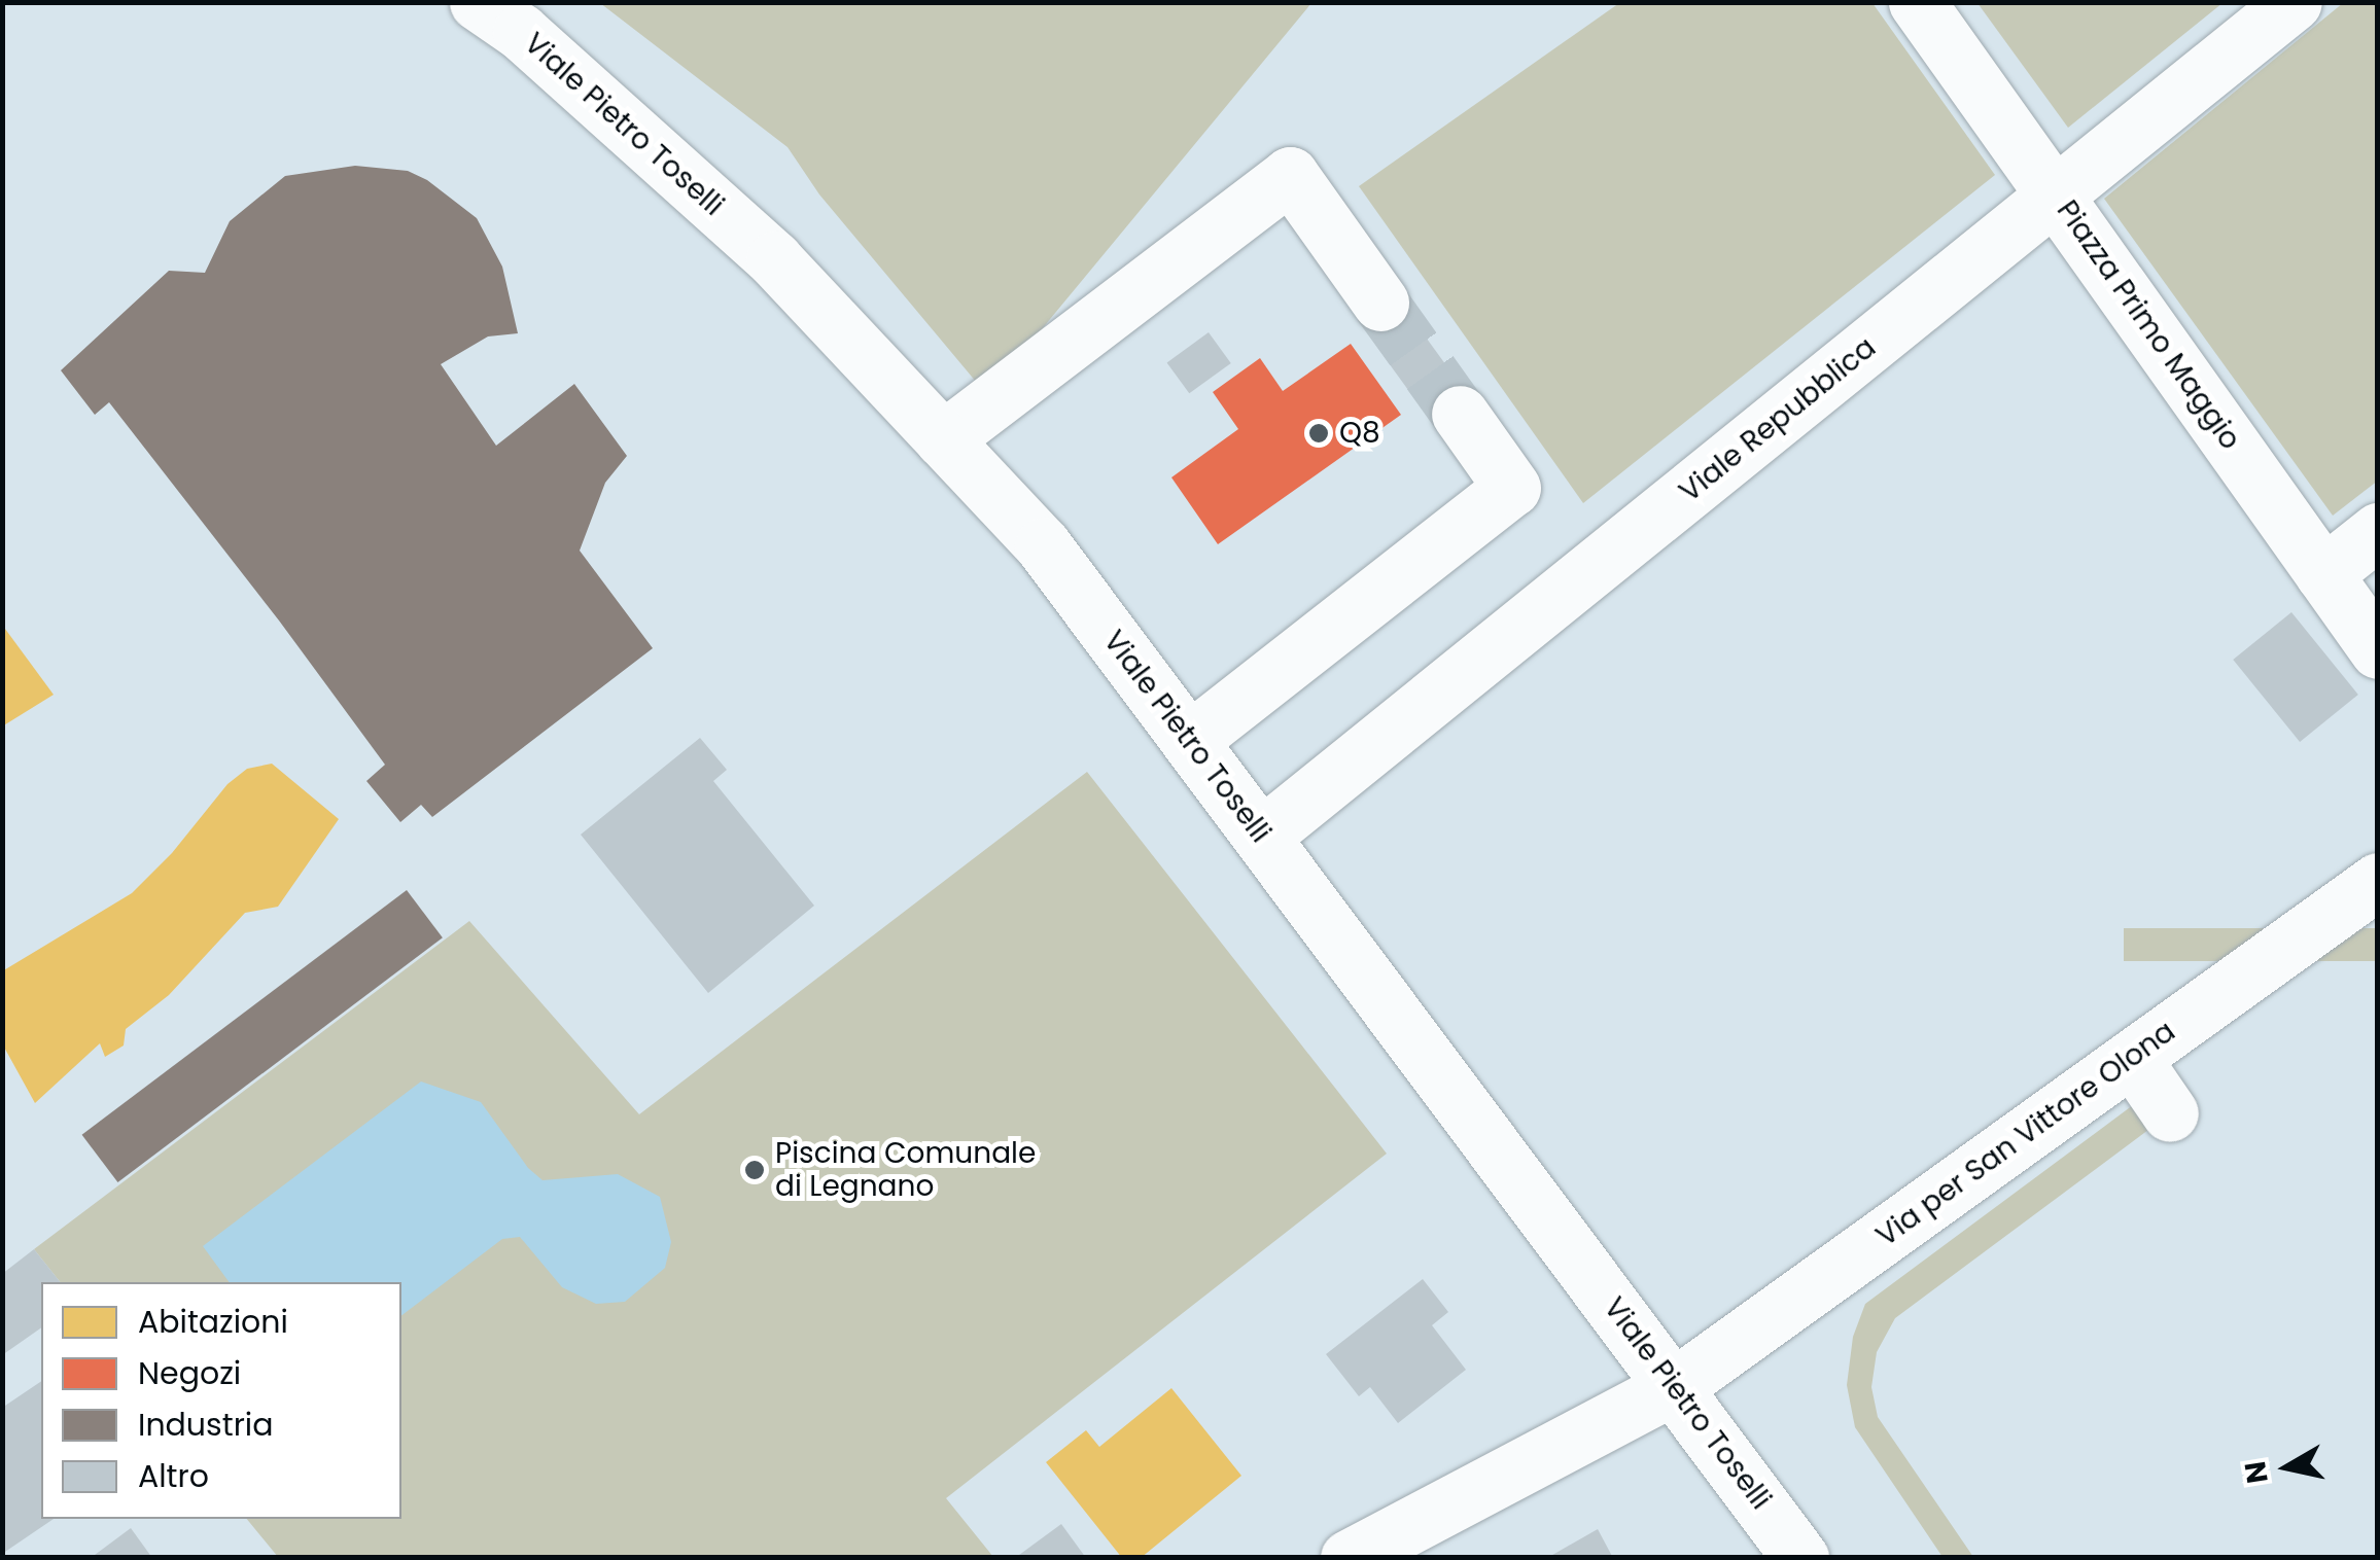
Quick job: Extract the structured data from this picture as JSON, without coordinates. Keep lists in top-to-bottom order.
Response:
{
  "streets": {
    "main road": [
      "Viale Pietro Toselli",
      "Piazza Primo Maggio",
      "Viale Repubblica",
      "Via per San Vittore Olona"
    ]
  },
  "crossings": [
    ["Viale Pietro Toselli", "Viale Repubblica"],
    ["Viale Pietro Toselli", "Via per San Vittore Olona"],
    ["Piazza Primo Maggio", "Viale Repubblica"]
  ],
  "places": ["Q8", "Piscina Comunale di Legnano"],
  "legend": [
    "Abitazioni",
    "Negozi",
    "Industria",
    "Altro"
  ],
  "north": "left"
}
